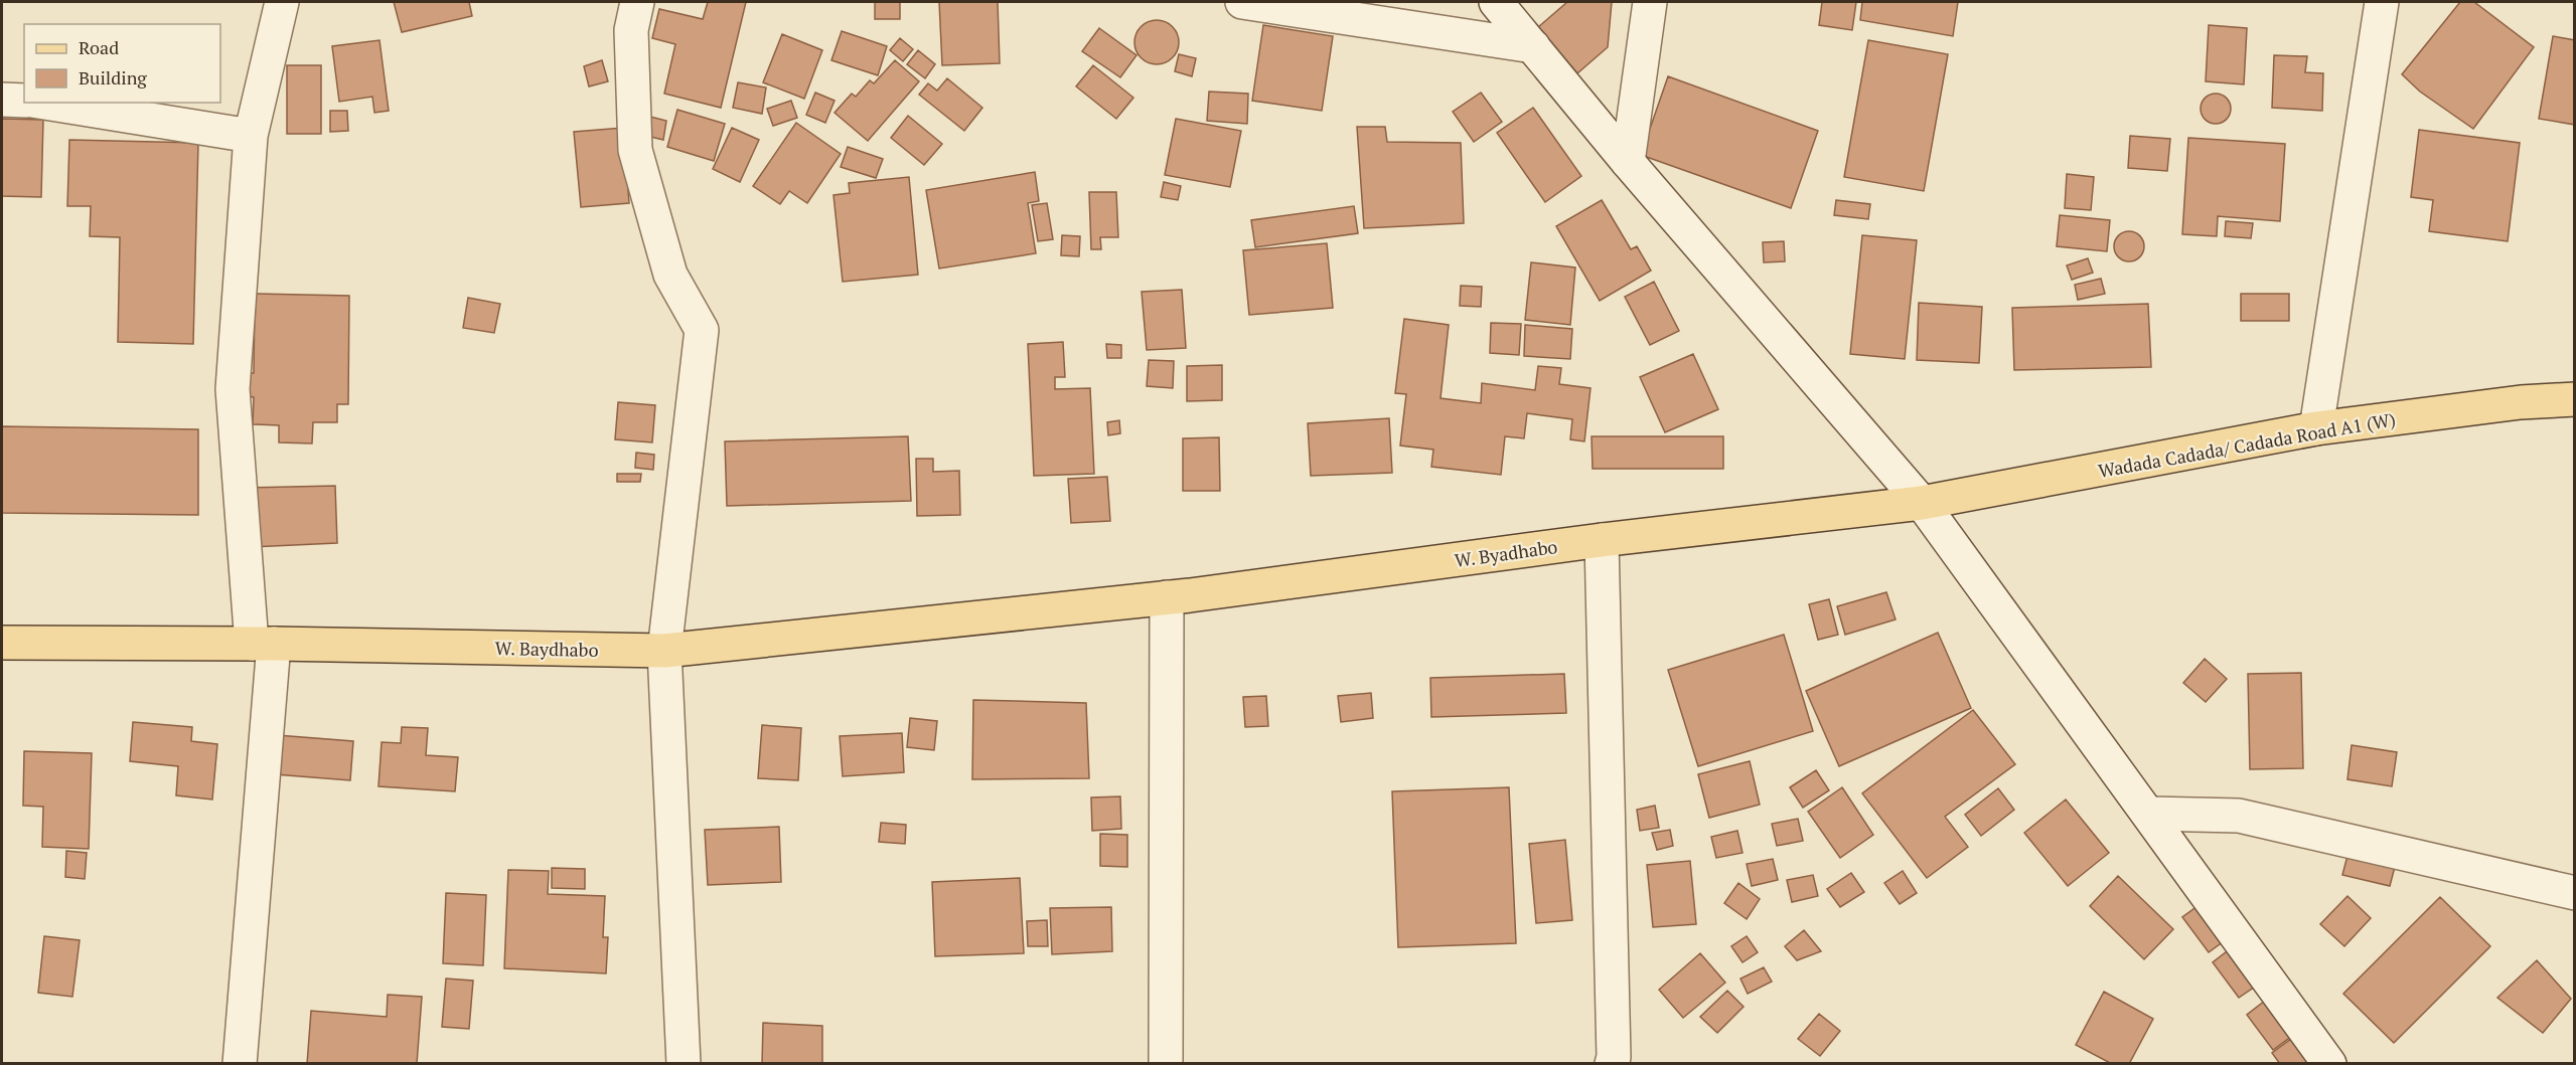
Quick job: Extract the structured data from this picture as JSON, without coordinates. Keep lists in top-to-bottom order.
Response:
{
  "streets": {
    "main road": ["Wadada Cadada/ Cadada Road A1 (W)", "W. Byadhabo", "W. Baydhabo"]
  },
  "crossings": [
    ["Wadada Cadada/ Cadada Road A1 (W)", "W. Byadhabo"],
    ["W. Byadhabo", "W. Baydhabo"]
  ],
  "legend": ["Road", "Building"]
}
